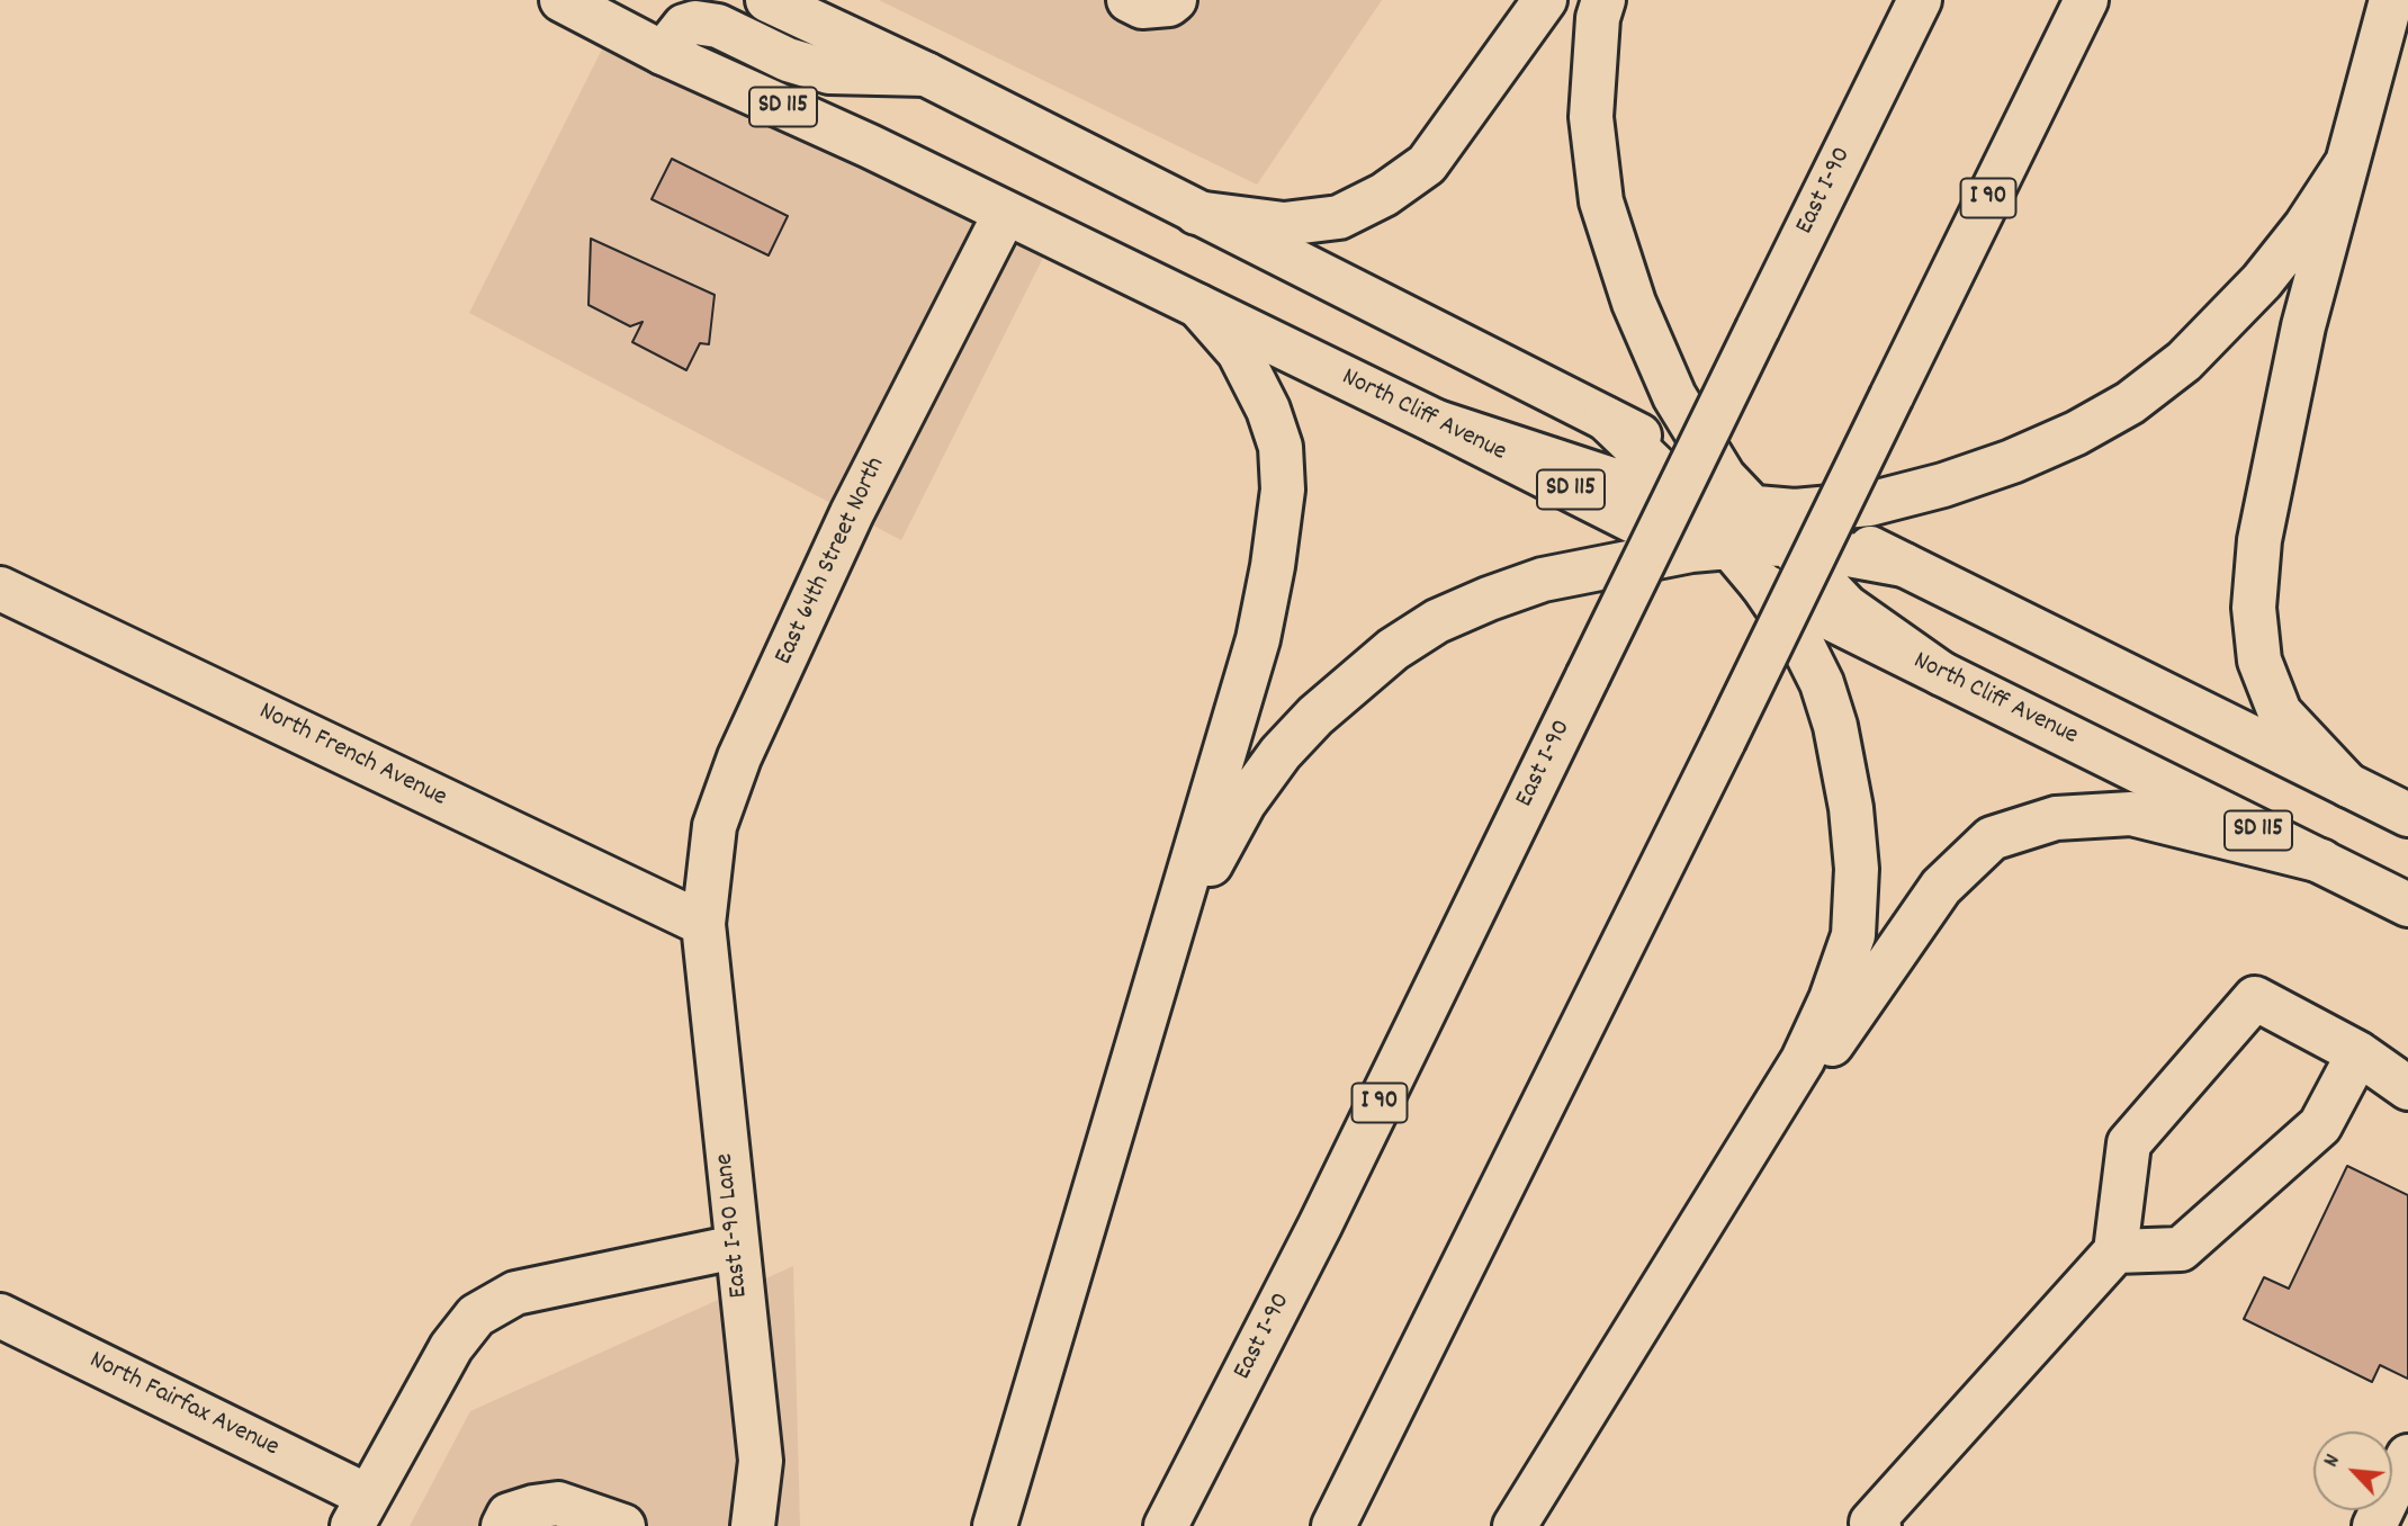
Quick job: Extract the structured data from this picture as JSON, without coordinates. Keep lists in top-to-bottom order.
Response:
{
  "streets": {
    "main road": [
      "SD 115",
      "East I-90",
      "I 90",
      "North Cliff Avenue",
      "East 64th Street North",
      "North French Avenue",
      "East I-90 Lane",
      "North Fairfax Avenue"
    ]
  },
  "crossings": [
    ["North Cliff Avenue", "East 64th Street North"],
    ["East 64th Street North", "North French Avenue"],
    ["East 64th Street North", "East I-90 Lane"],
    ["North French Avenue", "East I-90 Lane"]
  ],
  "north": "top left"
}
